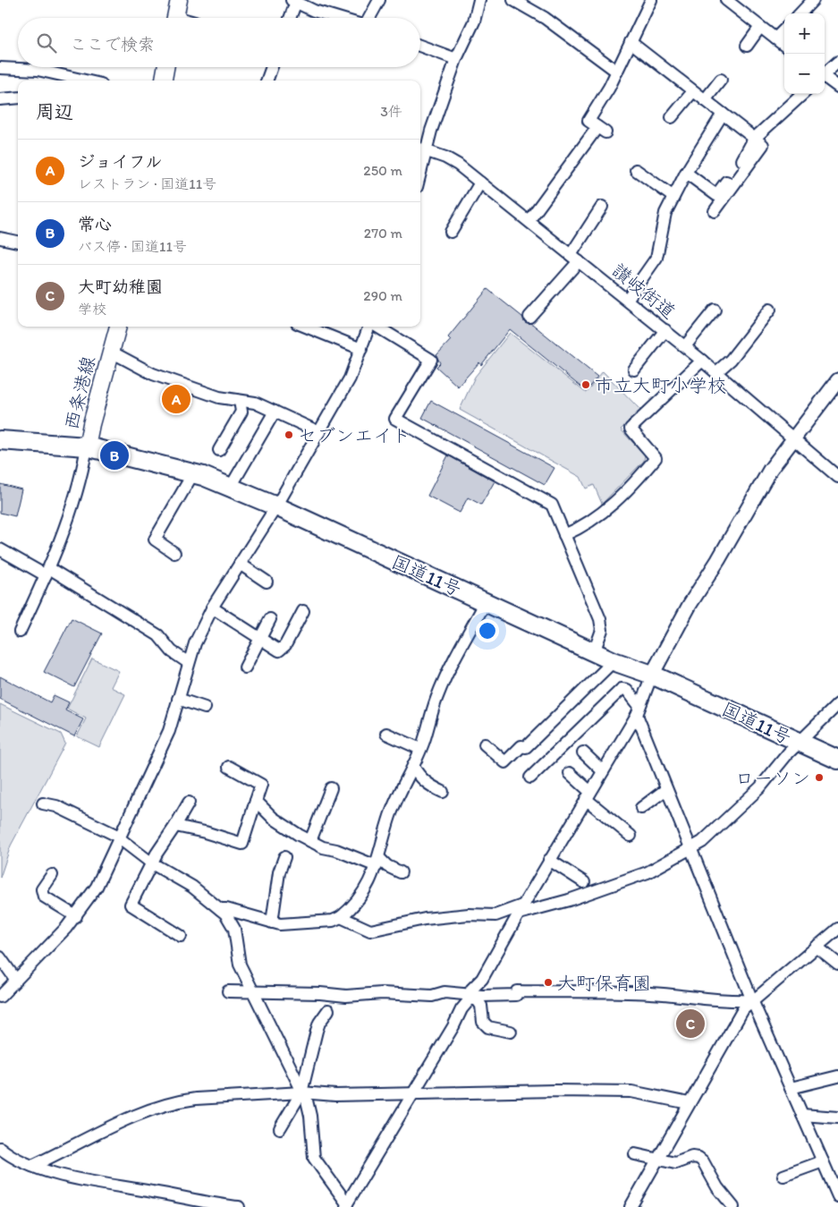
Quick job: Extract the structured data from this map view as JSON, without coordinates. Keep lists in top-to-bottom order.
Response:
{
  "streets": {
    "highway": ["国道11号"],
    "main road": ["西条港線"],
    "street": ["讃岐街道"]
  },
  "crossings": [
    ["西条港線", "国道11号"]
  ],
  "places": [
    "市立大町小学校",
    "セブンエイト",
    "ローソン",
    "大町保育園"
  ],
  "page": {
    "map_buttons": ["+", "−"],
    "search": "ここで検索",
    "heading": ["周辺", "3件"],
    "list": [
      {
        "mark": "A",
        "name": "ジョイフル",
        "note": "レストラン · 国道11号",
        "value": "250 m"
      },
      {
        "mark": "B",
        "name": "常心",
        "note": "バス停 · 国道11号",
        "value": "270 m"
      },
      {
        "mark": "C",
        "name": "大町幼稚園",
        "note": "学校",
        "value": "290 m"
      }
    ],
    "pins": ["A", "B", "C"]
  }
}
